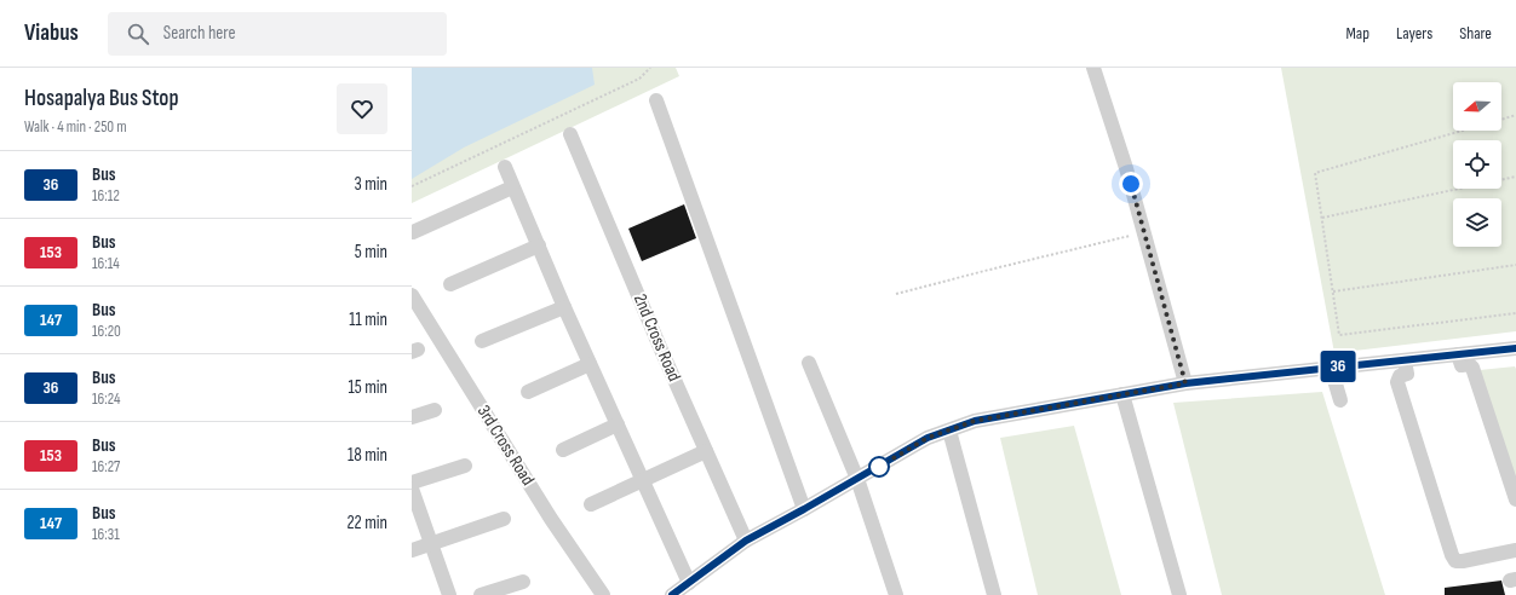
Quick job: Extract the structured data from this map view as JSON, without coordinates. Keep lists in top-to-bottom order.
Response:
{
  "streets": {
    "street": ["2nd Cross Road", "3rd Cross Road"]
  },
  "lines": ["bus line 36"],
  "north": "left",
  "page": {
    "header": "Viabus",
    "search": "Search here",
    "nav": ["Map", "Layers", "Share"],
    "heading": ["Hosapalya Bus Stop", "Walk · 4 min · 250 m"],
    "on_map": "36",
    "list": [
      {
        "mark": "36",
        "name": "Bus",
        "note": "16:12",
        "value": "3 min"
      },
      {
        "mark": "153",
        "name": "Bus",
        "note": "16:14",
        "value": "5 min"
      },
      {
        "mark": "147",
        "name": "Bus",
        "note": "16:20",
        "value": "11 min"
      },
      {
        "mark": "36",
        "name": "Bus",
        "note": "16:24",
        "value": "15 min"
      },
      {
        "mark": "153",
        "name": "Bus",
        "note": "16:27",
        "value": "18 min"
      },
      {
        "mark": "147",
        "name": "Bus",
        "note": "16:31",
        "value": "22 min"
      }
    ]
  }
}
